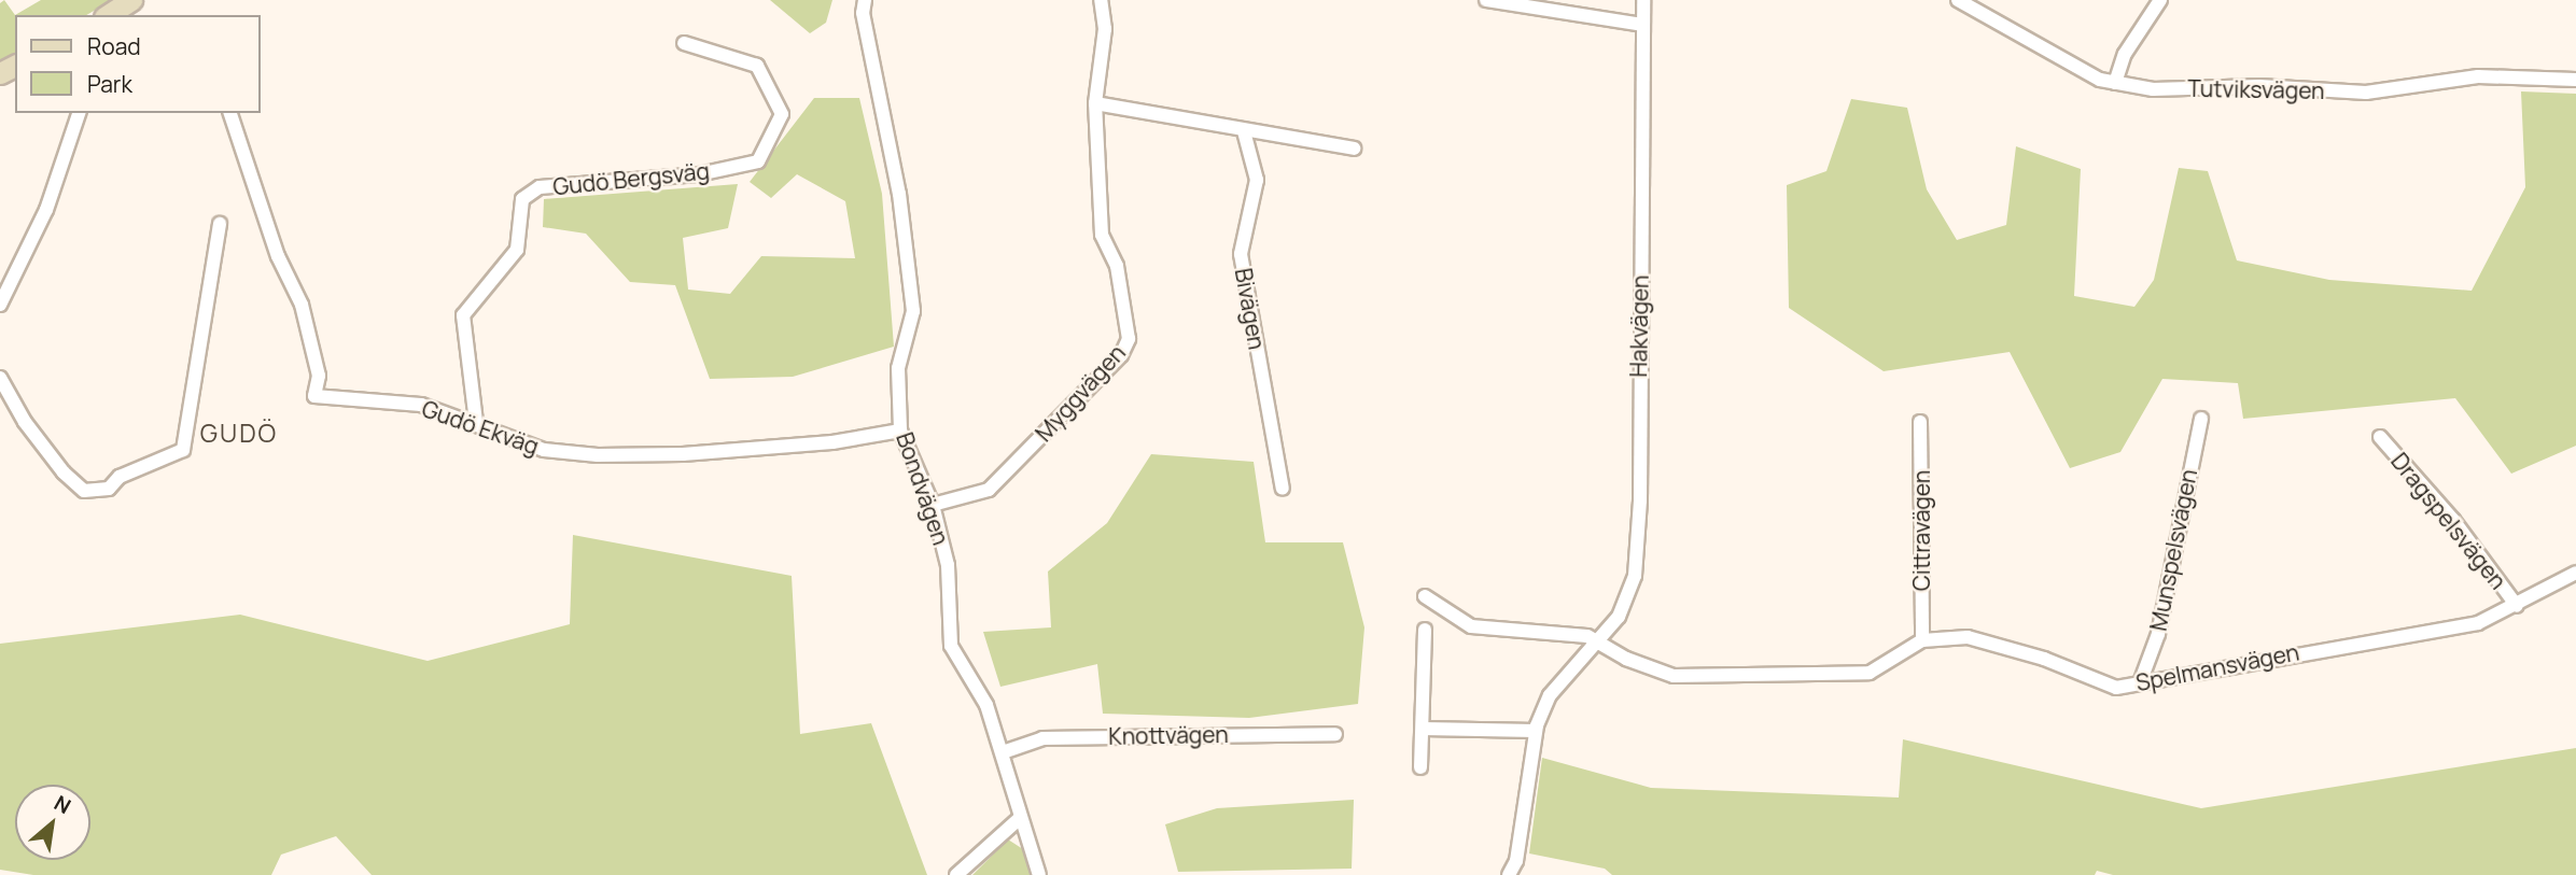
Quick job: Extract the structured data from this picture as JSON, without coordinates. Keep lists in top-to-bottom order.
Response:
{
  "streets": {
    "street": [
      "Tutviksvägen",
      "Gudö Bergsväg",
      "Bivägen",
      "Hakvägen",
      "Myggvägen",
      "Gudö Ekväg",
      "Bondvägen",
      "Dragspelsvägen",
      "Cittravägen",
      "Munspelsvägen",
      "Spelmansvägen",
      "Knottvägen"
    ]
  },
  "crossings": [
    ["Gudö Bergsväg", "Gudö Ekväg"],
    ["Hakvägen", "Spelmansvägen"],
    ["Myggvägen", "Bondvägen"],
    ["Gudö Ekväg", "Bondvägen"],
    ["Bondvägen", "Knottvägen"],
    ["Dragspelsvägen", "Spelmansvägen"],
    ["Cittravägen", "Spelmansvägen"],
    ["Munspelsvägen", "Spelmansvägen"]
  ],
  "districts": ["GUDÖ"],
  "legend": ["Road", "Park"],
  "north": "top right"
}
